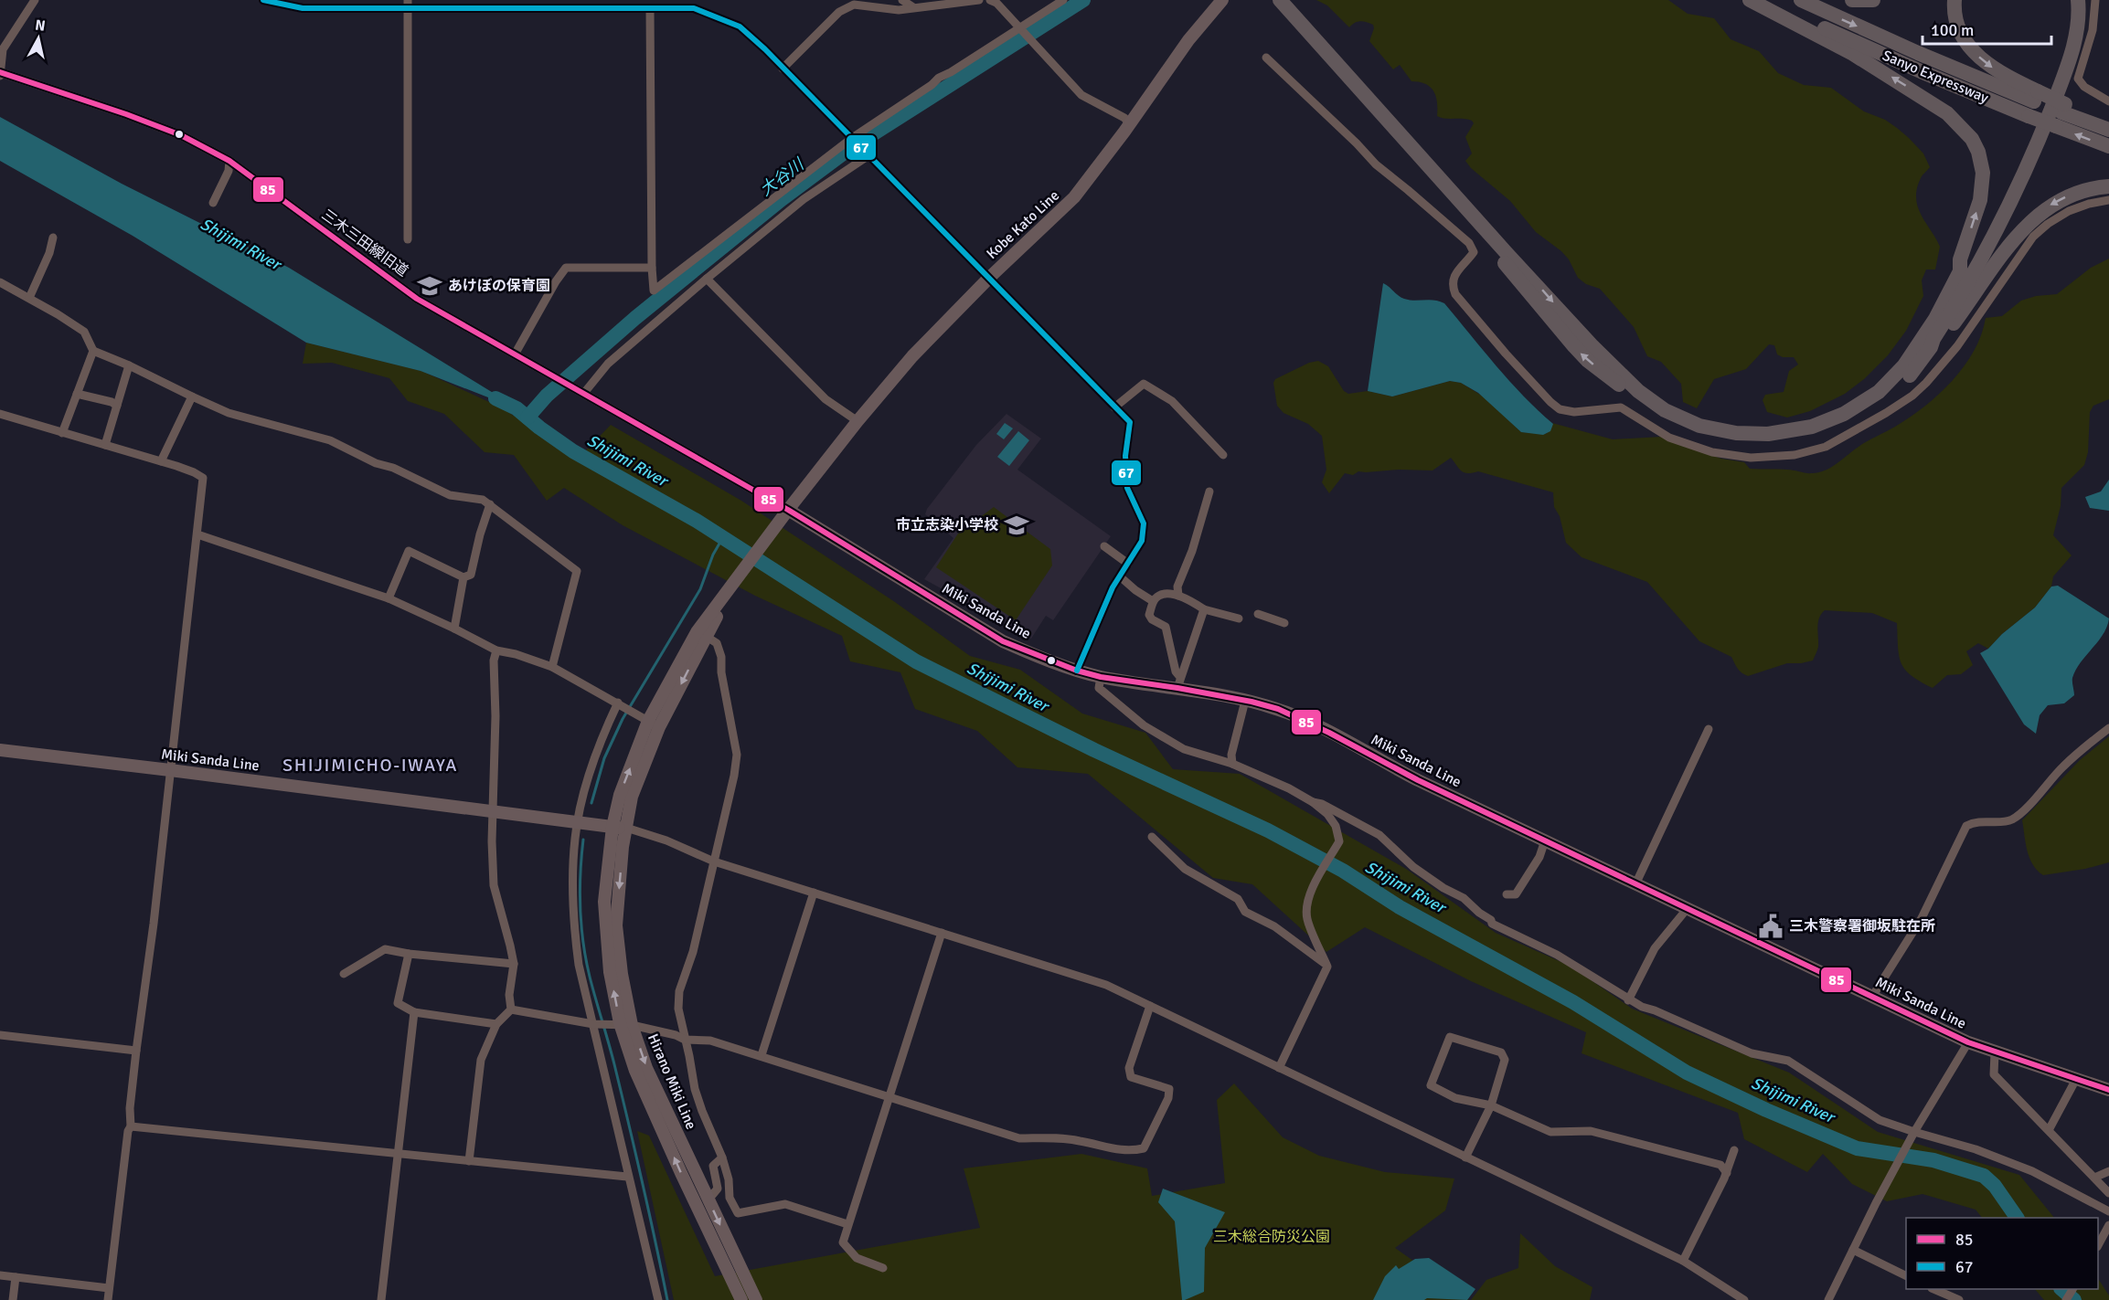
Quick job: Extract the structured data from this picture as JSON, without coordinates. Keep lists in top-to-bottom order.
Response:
{
  "streets": {
    "highway": ["Sanyo Expressway"],
    "main road": ["Kobe Kato Line", "Miki Sanda Line", "Hirano Miki Line"],
    "street": ["三木三田線旧道"]
  },
  "crossings": [
    ["Kobe Kato Line", "三木三田線旧道"],
    ["Kobe Kato Line", "Miki Sanda Line"],
    ["三木三田線旧道", "Miki Sanda Line"],
    ["Miki Sanda Line", "Hirano Miki Line"]
  ],
  "districts": ["SHIJIMICHO-IWAYA"],
  "water": ["大谷川", "Shijimi River"],
  "parks": ["三木総合防災公園"],
  "places": {
    "school or university": ["あけぼの保育園", "市立志染小学校"],
    "public building": ["三木警察署御坂駐在所"]
  },
  "lines": ["transit line 67", "transit line 85"],
  "legend": ["85", "67"],
  "scale_bar": "100 m",
  "north": "top"
}
